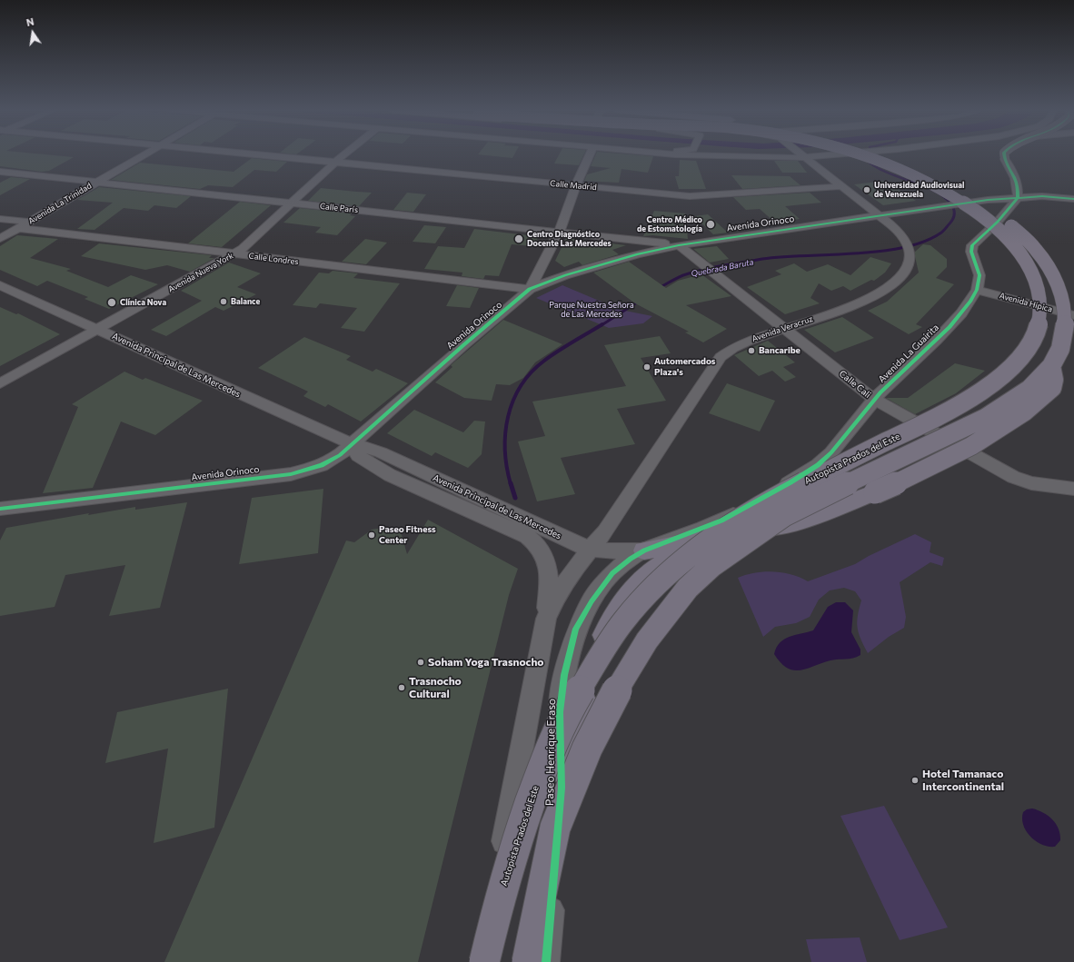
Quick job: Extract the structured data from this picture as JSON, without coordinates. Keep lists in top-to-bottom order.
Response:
{
  "streets": {
    "highway": ["Autopista Prados del Este"],
    "street": [
      "Calle Madrid",
      "Avenida La Trinidad",
      "Calle París",
      "Avenida Orinoco",
      "Calle Londres",
      "Avenida Nueva York",
      "Avenida Hípica",
      "Avenida Veracruz",
      "Avenida La Guairita",
      "Avenida Principal de Las Mercedes",
      "Calle Cali",
      "Paseo Henrique Eraso"
    ]
  },
  "crossings": [
    ["Calle Madrid", "Avenida Nueva York"],
    ["Calle Madrid", "Avenida Veracruz"],
    ["Avenida La Trinidad", "Calle París"],
    ["Avenida La Trinidad", "Calle Londres"],
    ["Calle París", "Avenida Orinoco"],
    ["Calle París", "Avenida Nueva York"],
    ["Calle París", "Calle Cali"],
    ["Avenida Orinoco", "Calle Londres"],
    ["Avenida Orinoco", "Avenida Veracruz"],
    ["Avenida Orinoco", "Avenida Principal de Las Mercedes"],
    ["Avenida Orinoco", "Calle Cali"],
    ["Calle Londres", "Avenida Nueva York"],
    ["Avenida Nueva York", "Avenida Principal de Las Mercedes"],
    ["Avenida Hípica", "Avenida La Guairita"],
    ["Avenida Veracruz", "Avenida Principal de Las Mercedes"],
    ["Avenida Veracruz", "Calle Cali"],
    ["Avenida La Guairita", "Avenida Principal de Las Mercedes"],
    ["Avenida La Guairita", "Calle Cali"],
    ["Avenida La Guairita", "Paseo Henrique Eraso"],
    ["Avenida Principal de Las Mercedes", "Paseo Henrique Eraso"]
  ],
  "water": ["Quebrada Baruta"],
  "parks": ["Parque Nuestra Señora de Las Mercedes"],
  "places": [
    "Universidad Audiovisual de Venezuela",
    "Centro Médico de Estomatología",
    "Centro Diagnóstico Docente Las Mercedes",
    "Balance",
    "Clínica Nova",
    "Bancaribe",
    "Automercados Plaza's",
    "Paseo Fitness Center",
    "Soham Yoga Trasnocho",
    "Trasnocho Cultural",
    "Hotel Tamanaco Intercontinental"
  ],
  "north": "top"
}
